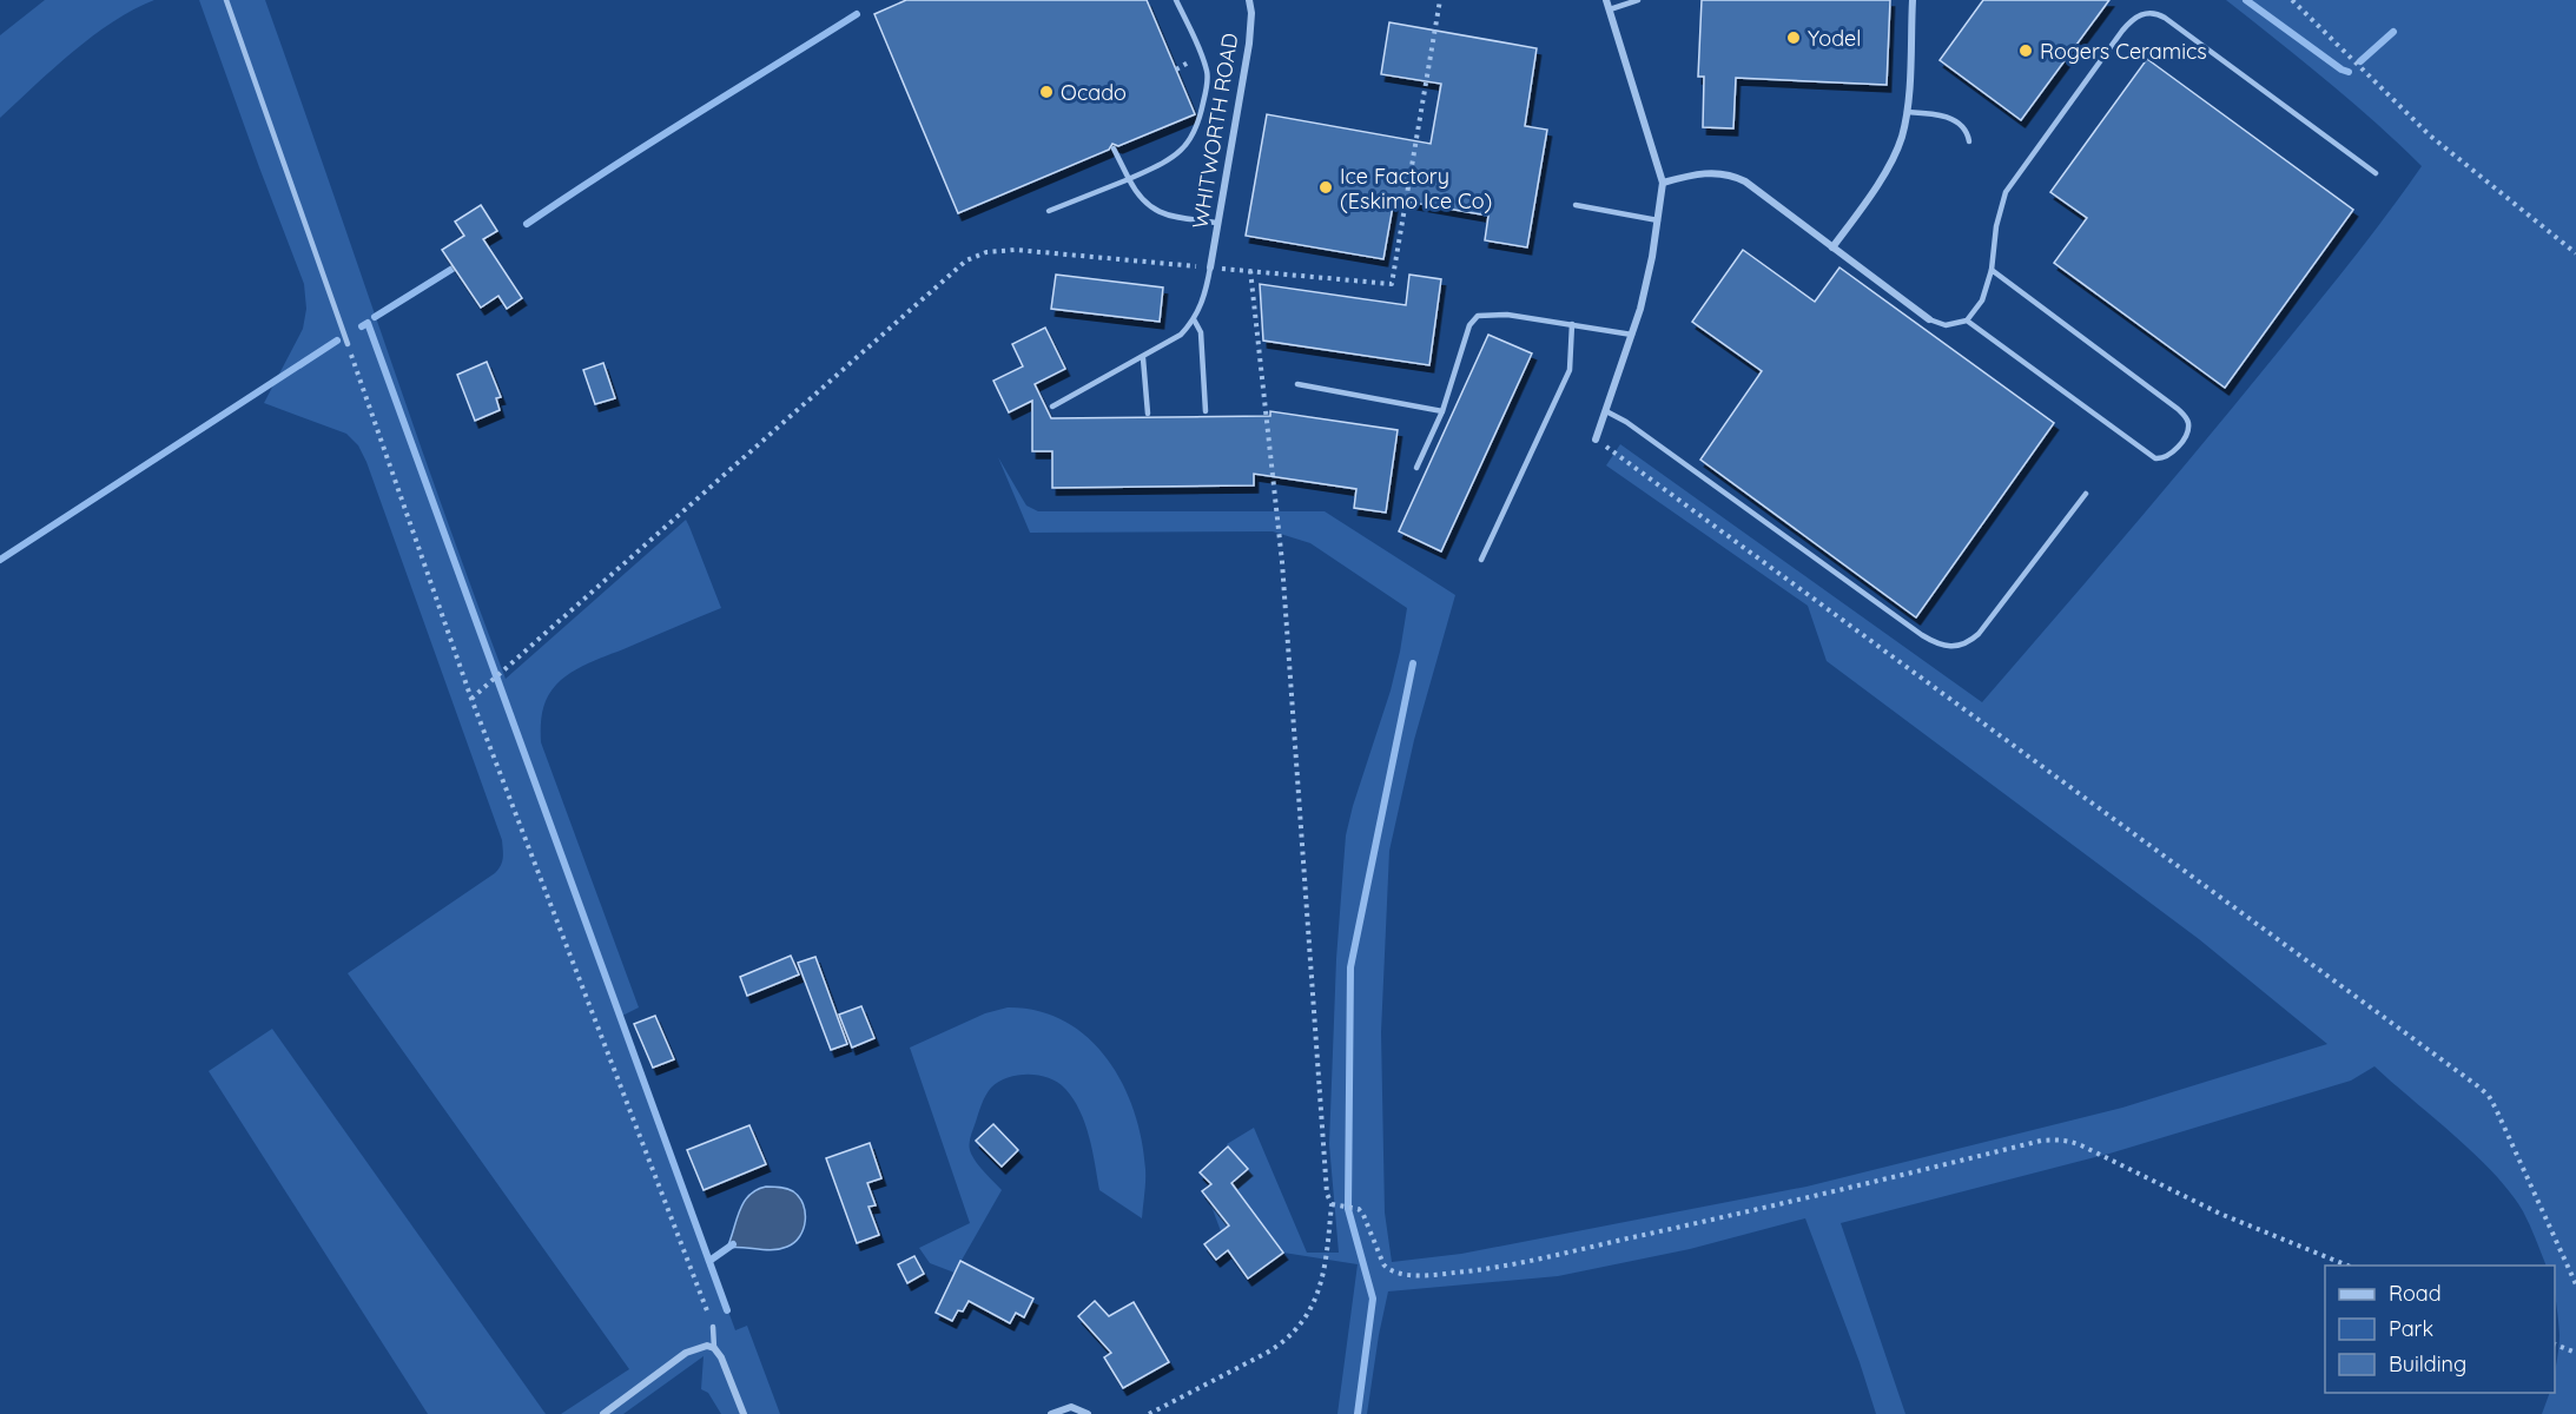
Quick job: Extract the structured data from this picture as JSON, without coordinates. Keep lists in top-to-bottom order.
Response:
{
  "streets": {
    "street": ["WHITWORTH ROAD"]
  },
  "places": [
    "Yodel",
    "Rogers Ceramics",
    "Ocado",
    "Ice Factory (Eskimo Ice Co)"
  ],
  "legend": ["Road", "Park", "Building"]
}
